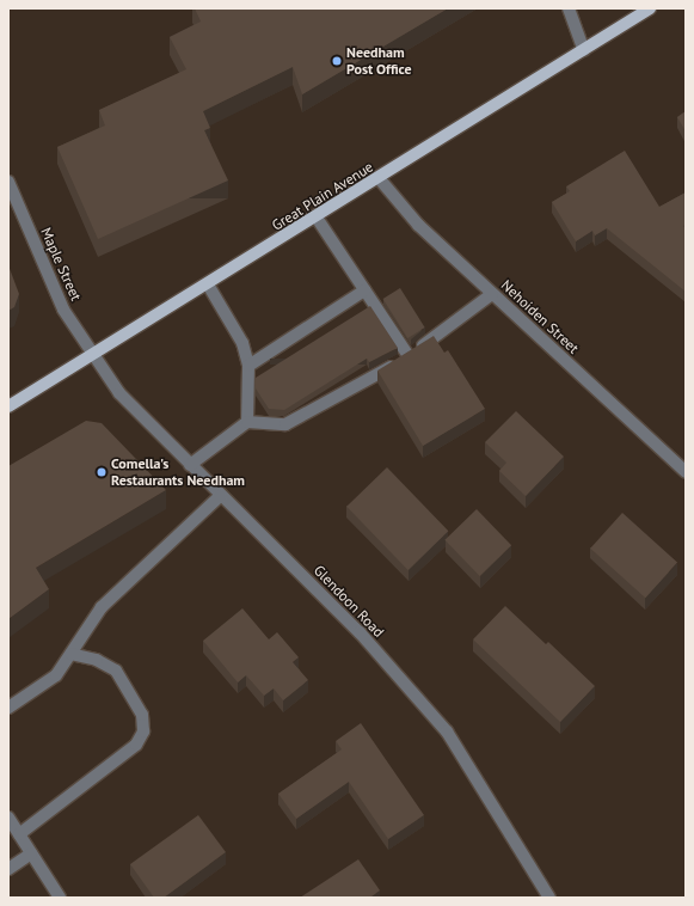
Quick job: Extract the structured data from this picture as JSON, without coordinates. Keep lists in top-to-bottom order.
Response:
{
  "streets": {
    "main road": ["Great Plain Avenue"],
    "street": ["Maple Street", "Nehoiden Street", "Glendoon Road"]
  },
  "crossings": [
    ["Great Plain Avenue", "Maple Street"],
    ["Great Plain Avenue", "Nehoiden Street"],
    ["Great Plain Avenue", "Glendoon Road"],
    ["Maple Street", "Glendoon Road"]
  ],
  "places": ["Needham Post Office", "Comella's Restaurants Needham"]
}
